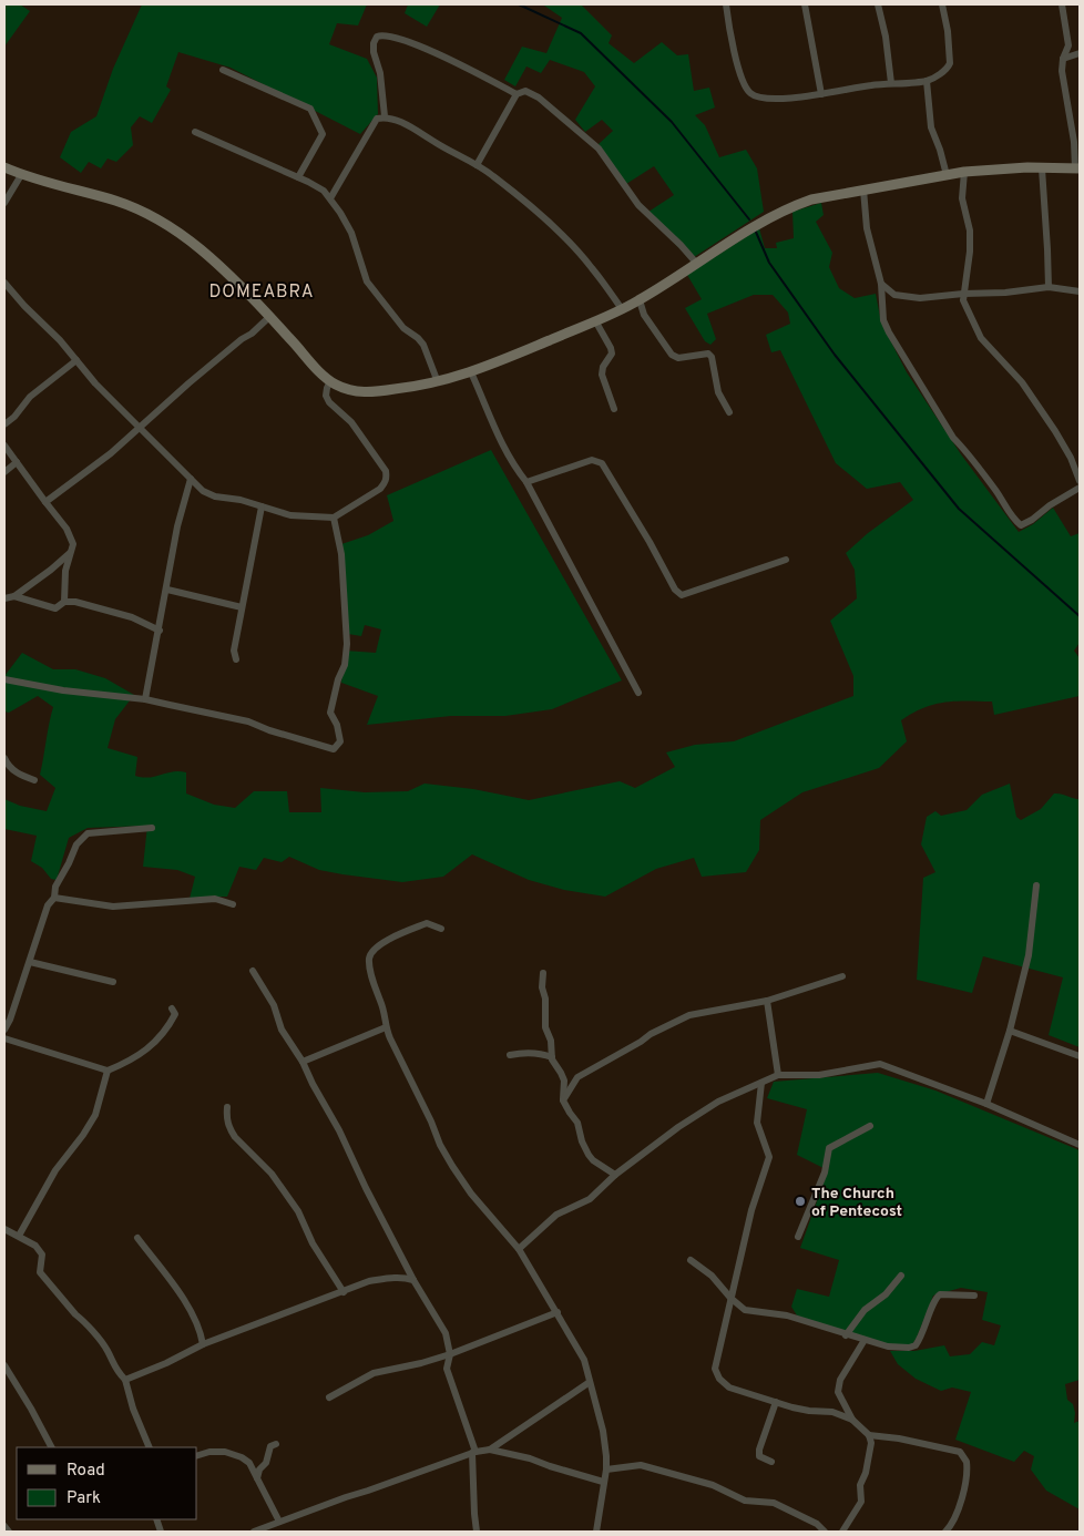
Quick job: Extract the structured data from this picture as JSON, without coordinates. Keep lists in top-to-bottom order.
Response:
{
  "districts": ["DOMEABRA"],
  "places": ["The Church of Pentecost"],
  "legend": ["Road", "Park"]
}
